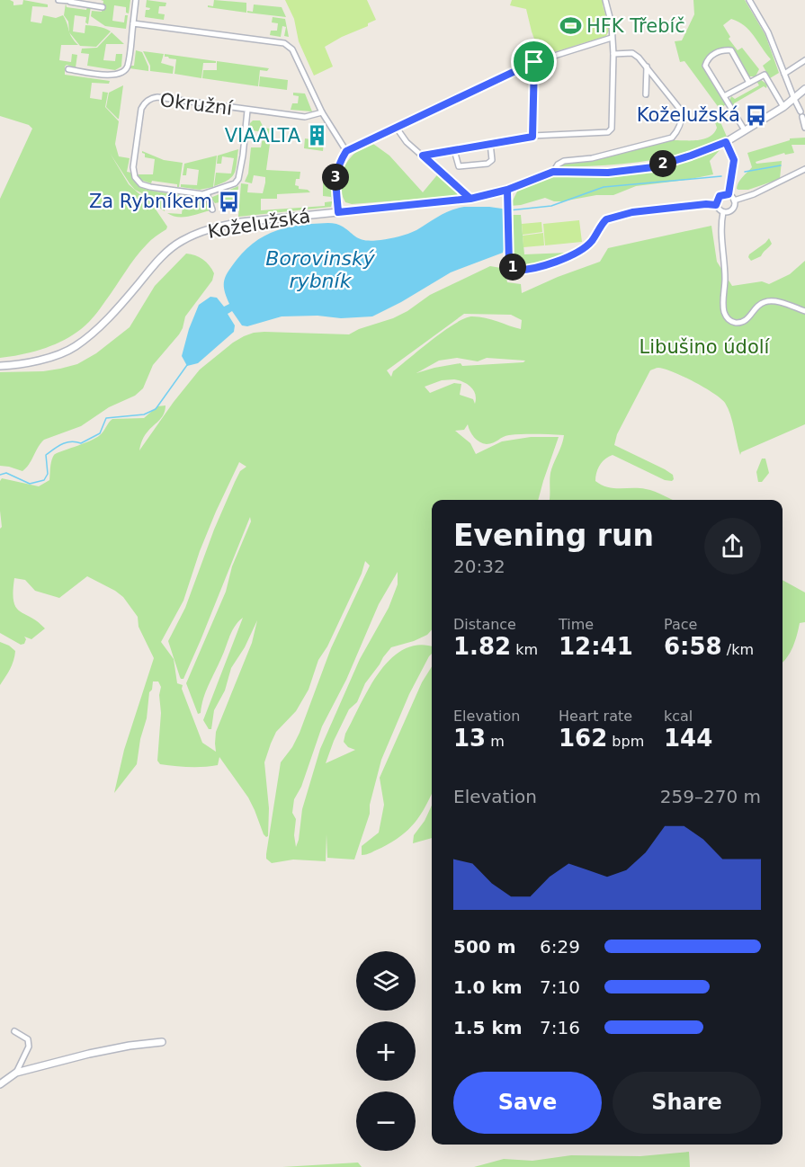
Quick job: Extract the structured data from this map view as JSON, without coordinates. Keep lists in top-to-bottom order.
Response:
{
  "streets": {
    "main road": ["Koželužská"],
    "street": ["Okružní"]
  },
  "water": ["Borovinský rybník"],
  "parks": ["Libušino údolí"],
  "places": {
    "sports": ["HFK Třebíč"],
    "bus stop": ["Koželužská", "Za Rybníkem"],
    "building": ["VIAALTA"]
  },
  "page": {
    "pins": ["2", "3", "1"],
    "heading": ["Evening run", "20:32"],
    "stats": [
      ["Distance", "1.82 km"],
      ["Time", "12:41"],
      ["Pace", "6:58 /km"],
      ["Elevation", "13 m"],
      ["Heart rate", "162 bpm"],
      ["kcal", "144"]
    ],
    "chart": ["Elevation", "259–270 m"],
    "list": [
      {
        "name": "500 m",
        "note": "6:29"
      },
      {
        "name": "1.0 km",
        "note": "7:10"
      },
      {
        "name": "1.5 km",
        "note": "7:16"
      }
    ],
    "map_buttons": ["+", "−"],
    "buttons": ["Save", "Share"]
  }
}
